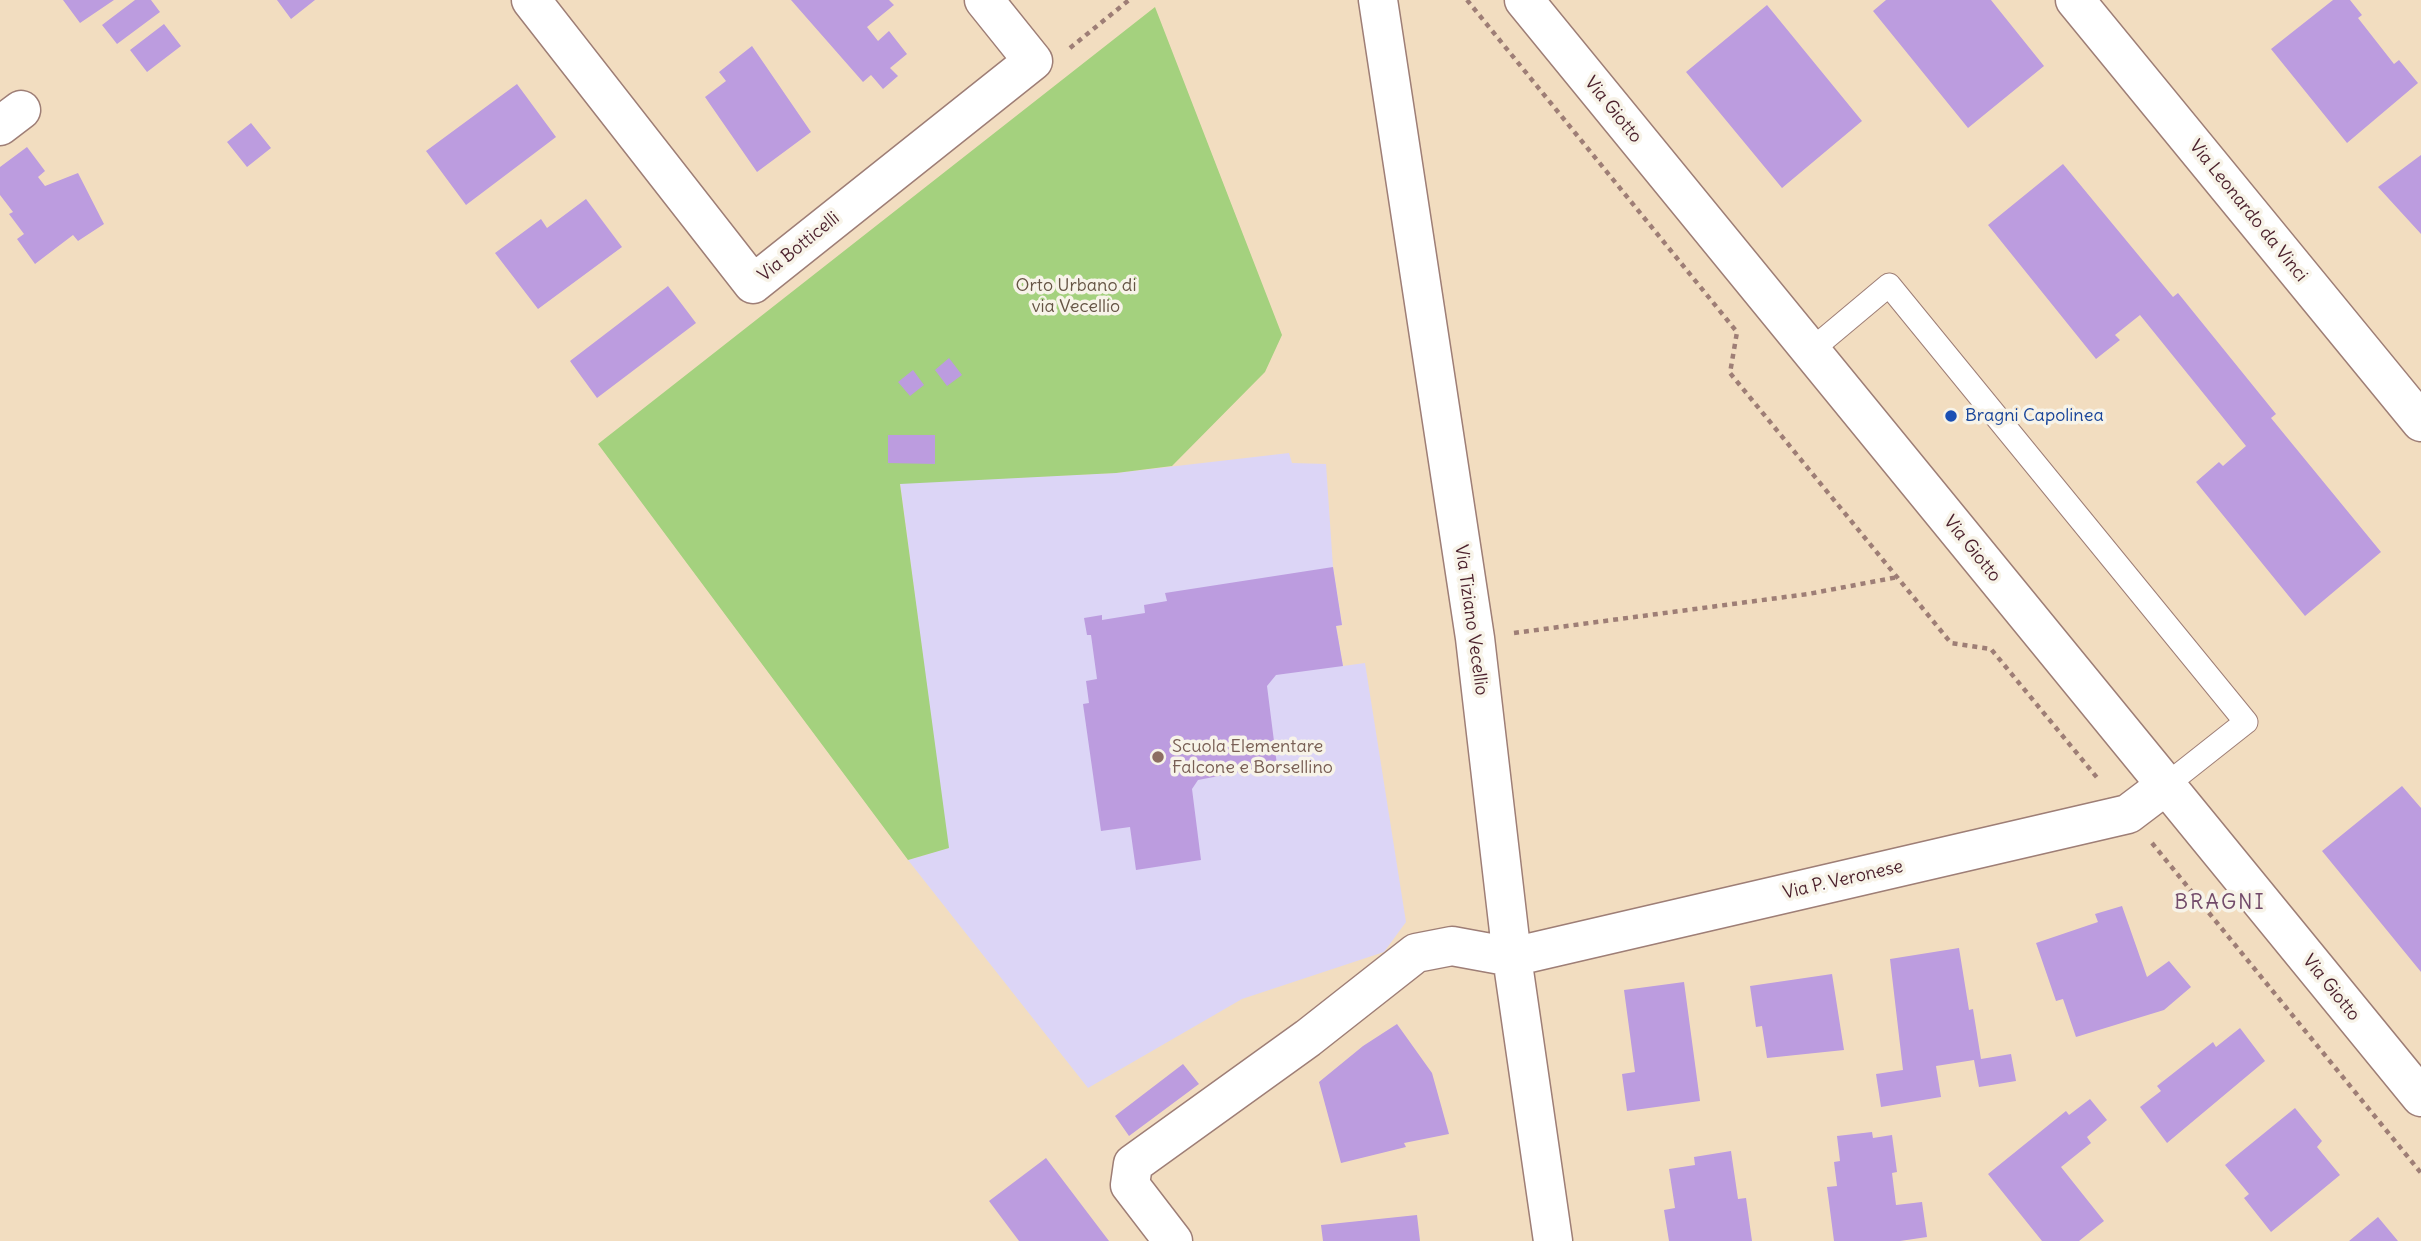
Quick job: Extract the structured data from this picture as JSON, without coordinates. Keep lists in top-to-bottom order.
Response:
{
  "streets": {
    "street": [
      "Via Giotto",
      "Via Leonardo da Vinci",
      "Via Botticelli",
      "Via Tiziano Vecellio",
      "Via P. Veronese"
    ]
  },
  "crossings": [
    ["Via Giotto", "Via P. Veronese"],
    ["Via Tiziano Vecellio", "Via P. Veronese"]
  ],
  "districts": ["BRAGNI"],
  "parks": ["Orto Urbano di via Vecellio"],
  "places": ["Bragni Capolinea", "Scuola Elementare Falcone e Borsellino"]
}
